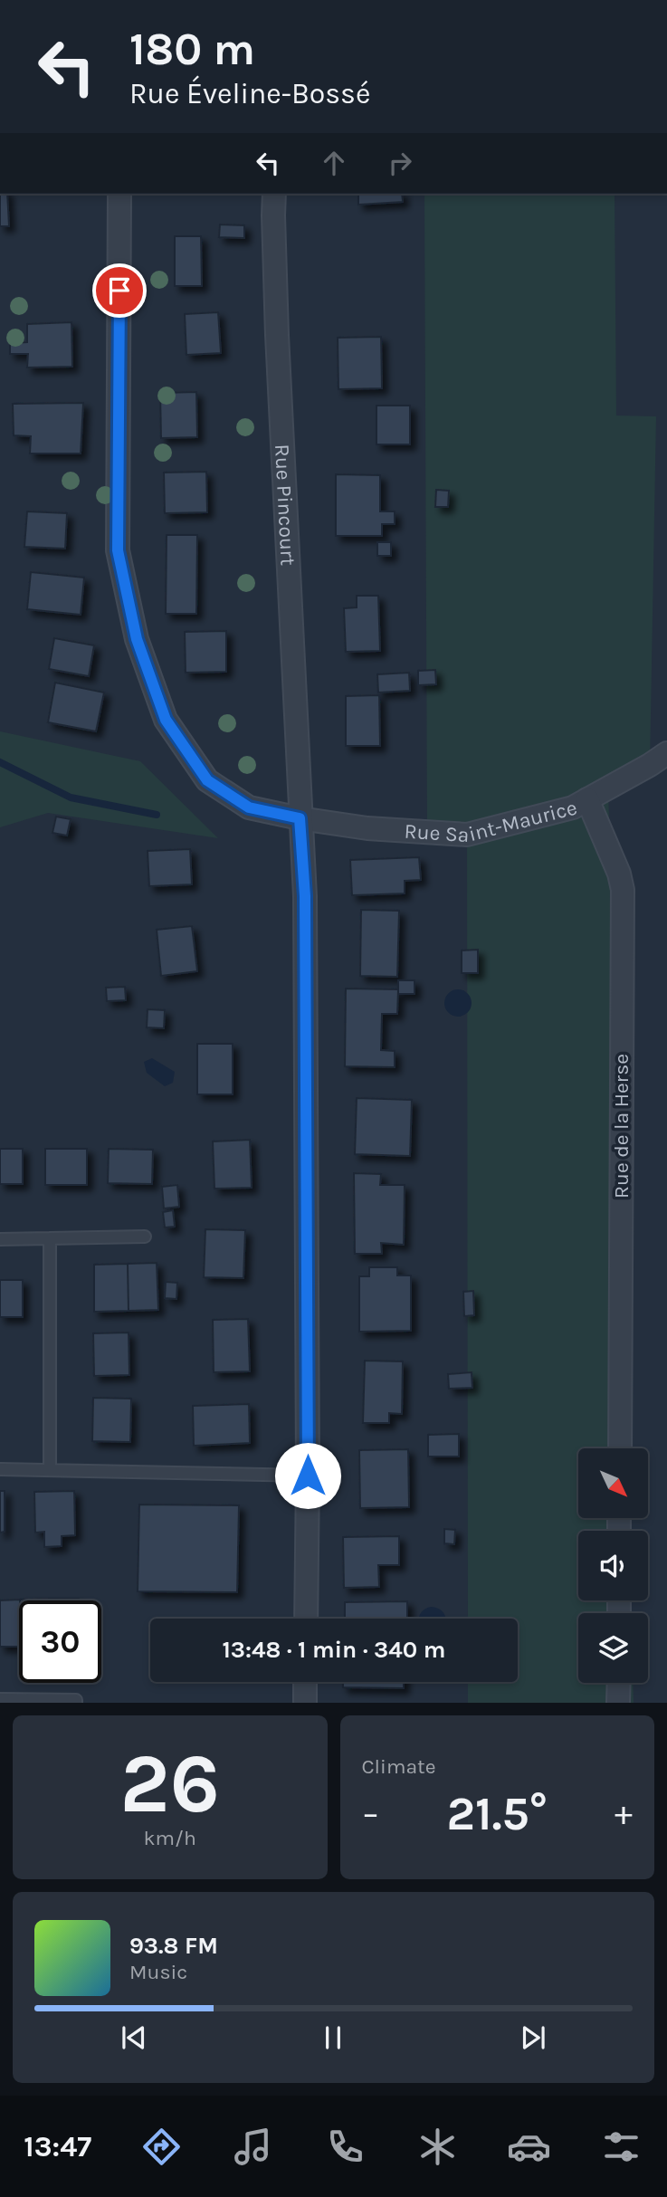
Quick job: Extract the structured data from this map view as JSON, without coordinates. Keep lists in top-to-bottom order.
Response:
{
  "streets": {
    "street": ["Rue Pincourt", "Rue Saint-Maurice", "Rue de la Herse"]
  },
  "crossings": [
    ["Rue Pincourt", "Rue Saint-Maurice"],
    ["Rue Saint-Maurice", "Rue de la Herse"]
  ],
  "north": "bottom right",
  "page": {
    "turn": ["180 m", "Rue Éveline-Bossé"],
    "limit": "30",
    "trip": "13:48 · 1 min · 340 m",
    "tile": [
      ["26", "km/h"],
      "Climate"
    ],
    "heat": ["−", "21.5°", "+"],
    "song": ["93.8 FM", "Music"],
    "tabs": "13:47"
  }
}
